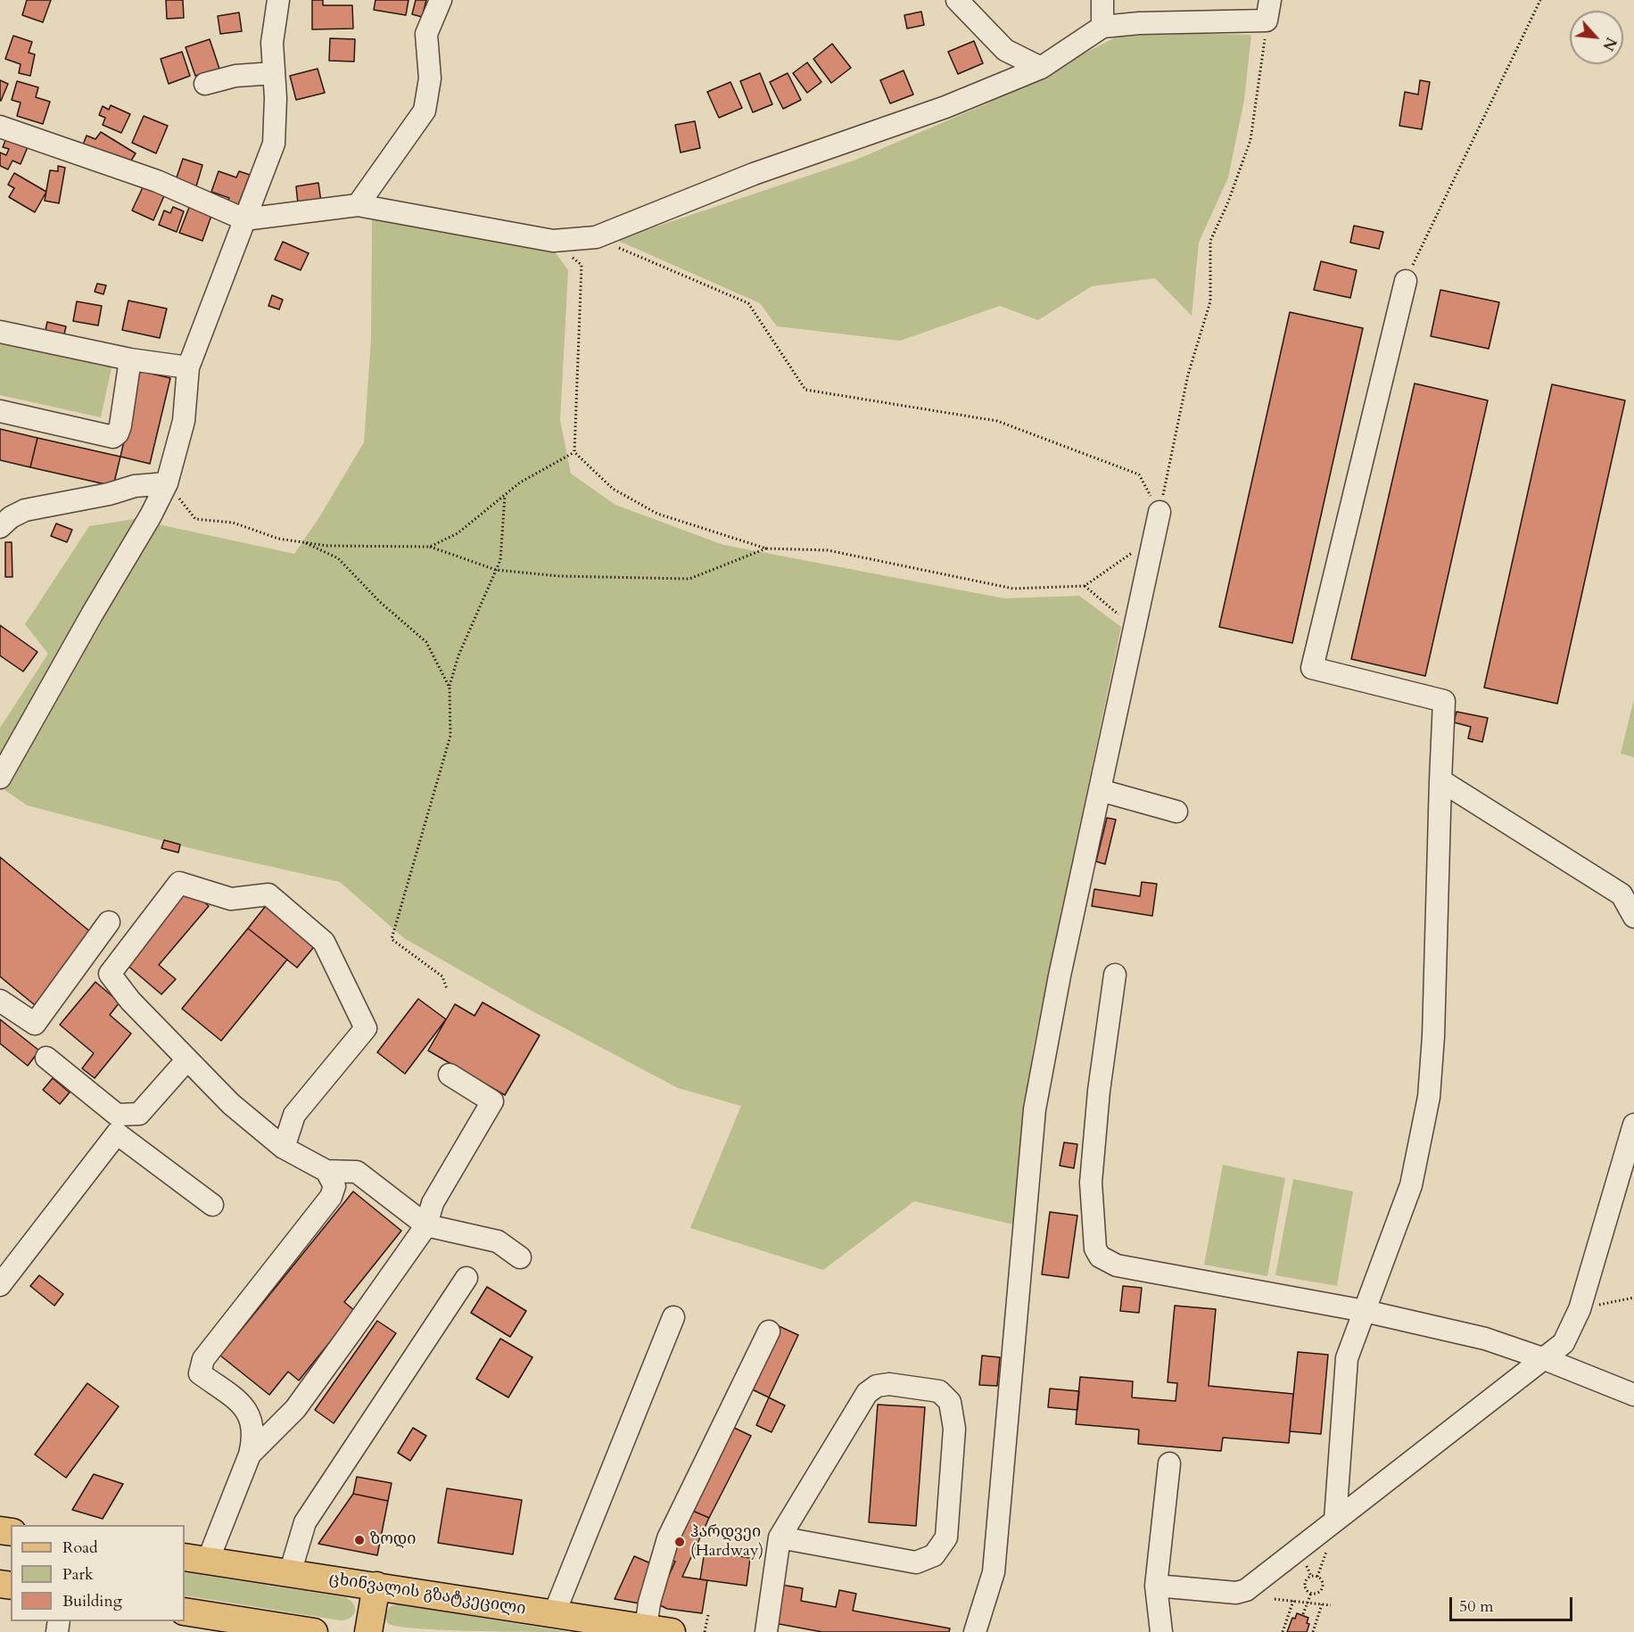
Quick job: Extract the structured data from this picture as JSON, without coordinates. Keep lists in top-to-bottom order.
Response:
{
  "streets": {
    "main road": ["ცხინვალის გზატკეცილი"]
  },
  "places": ["ზოდი", "ჰარდვეი (Hardway)"],
  "legend": ["Road", "Park", "Building"],
  "scale_bar": "50 m",
  "north": "bottom right"
}
